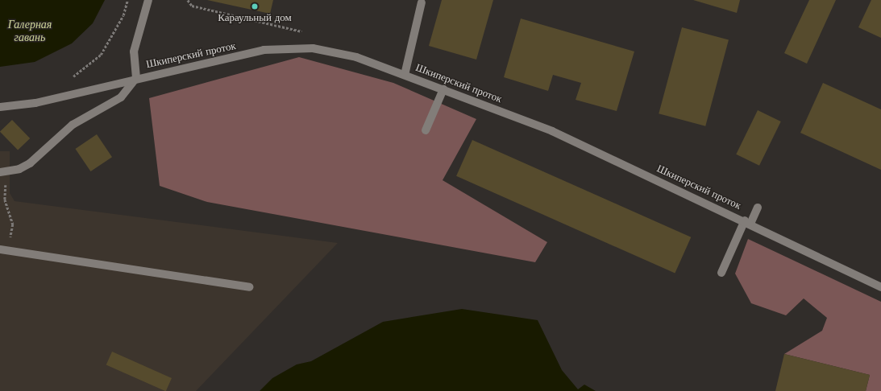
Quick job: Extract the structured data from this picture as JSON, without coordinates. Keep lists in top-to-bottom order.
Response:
{
  "streets": {
    "street": ["Шкиперский проток"]
  },
  "water": ["Галерная гавань"],
  "places": ["Караульный дом"]
}
